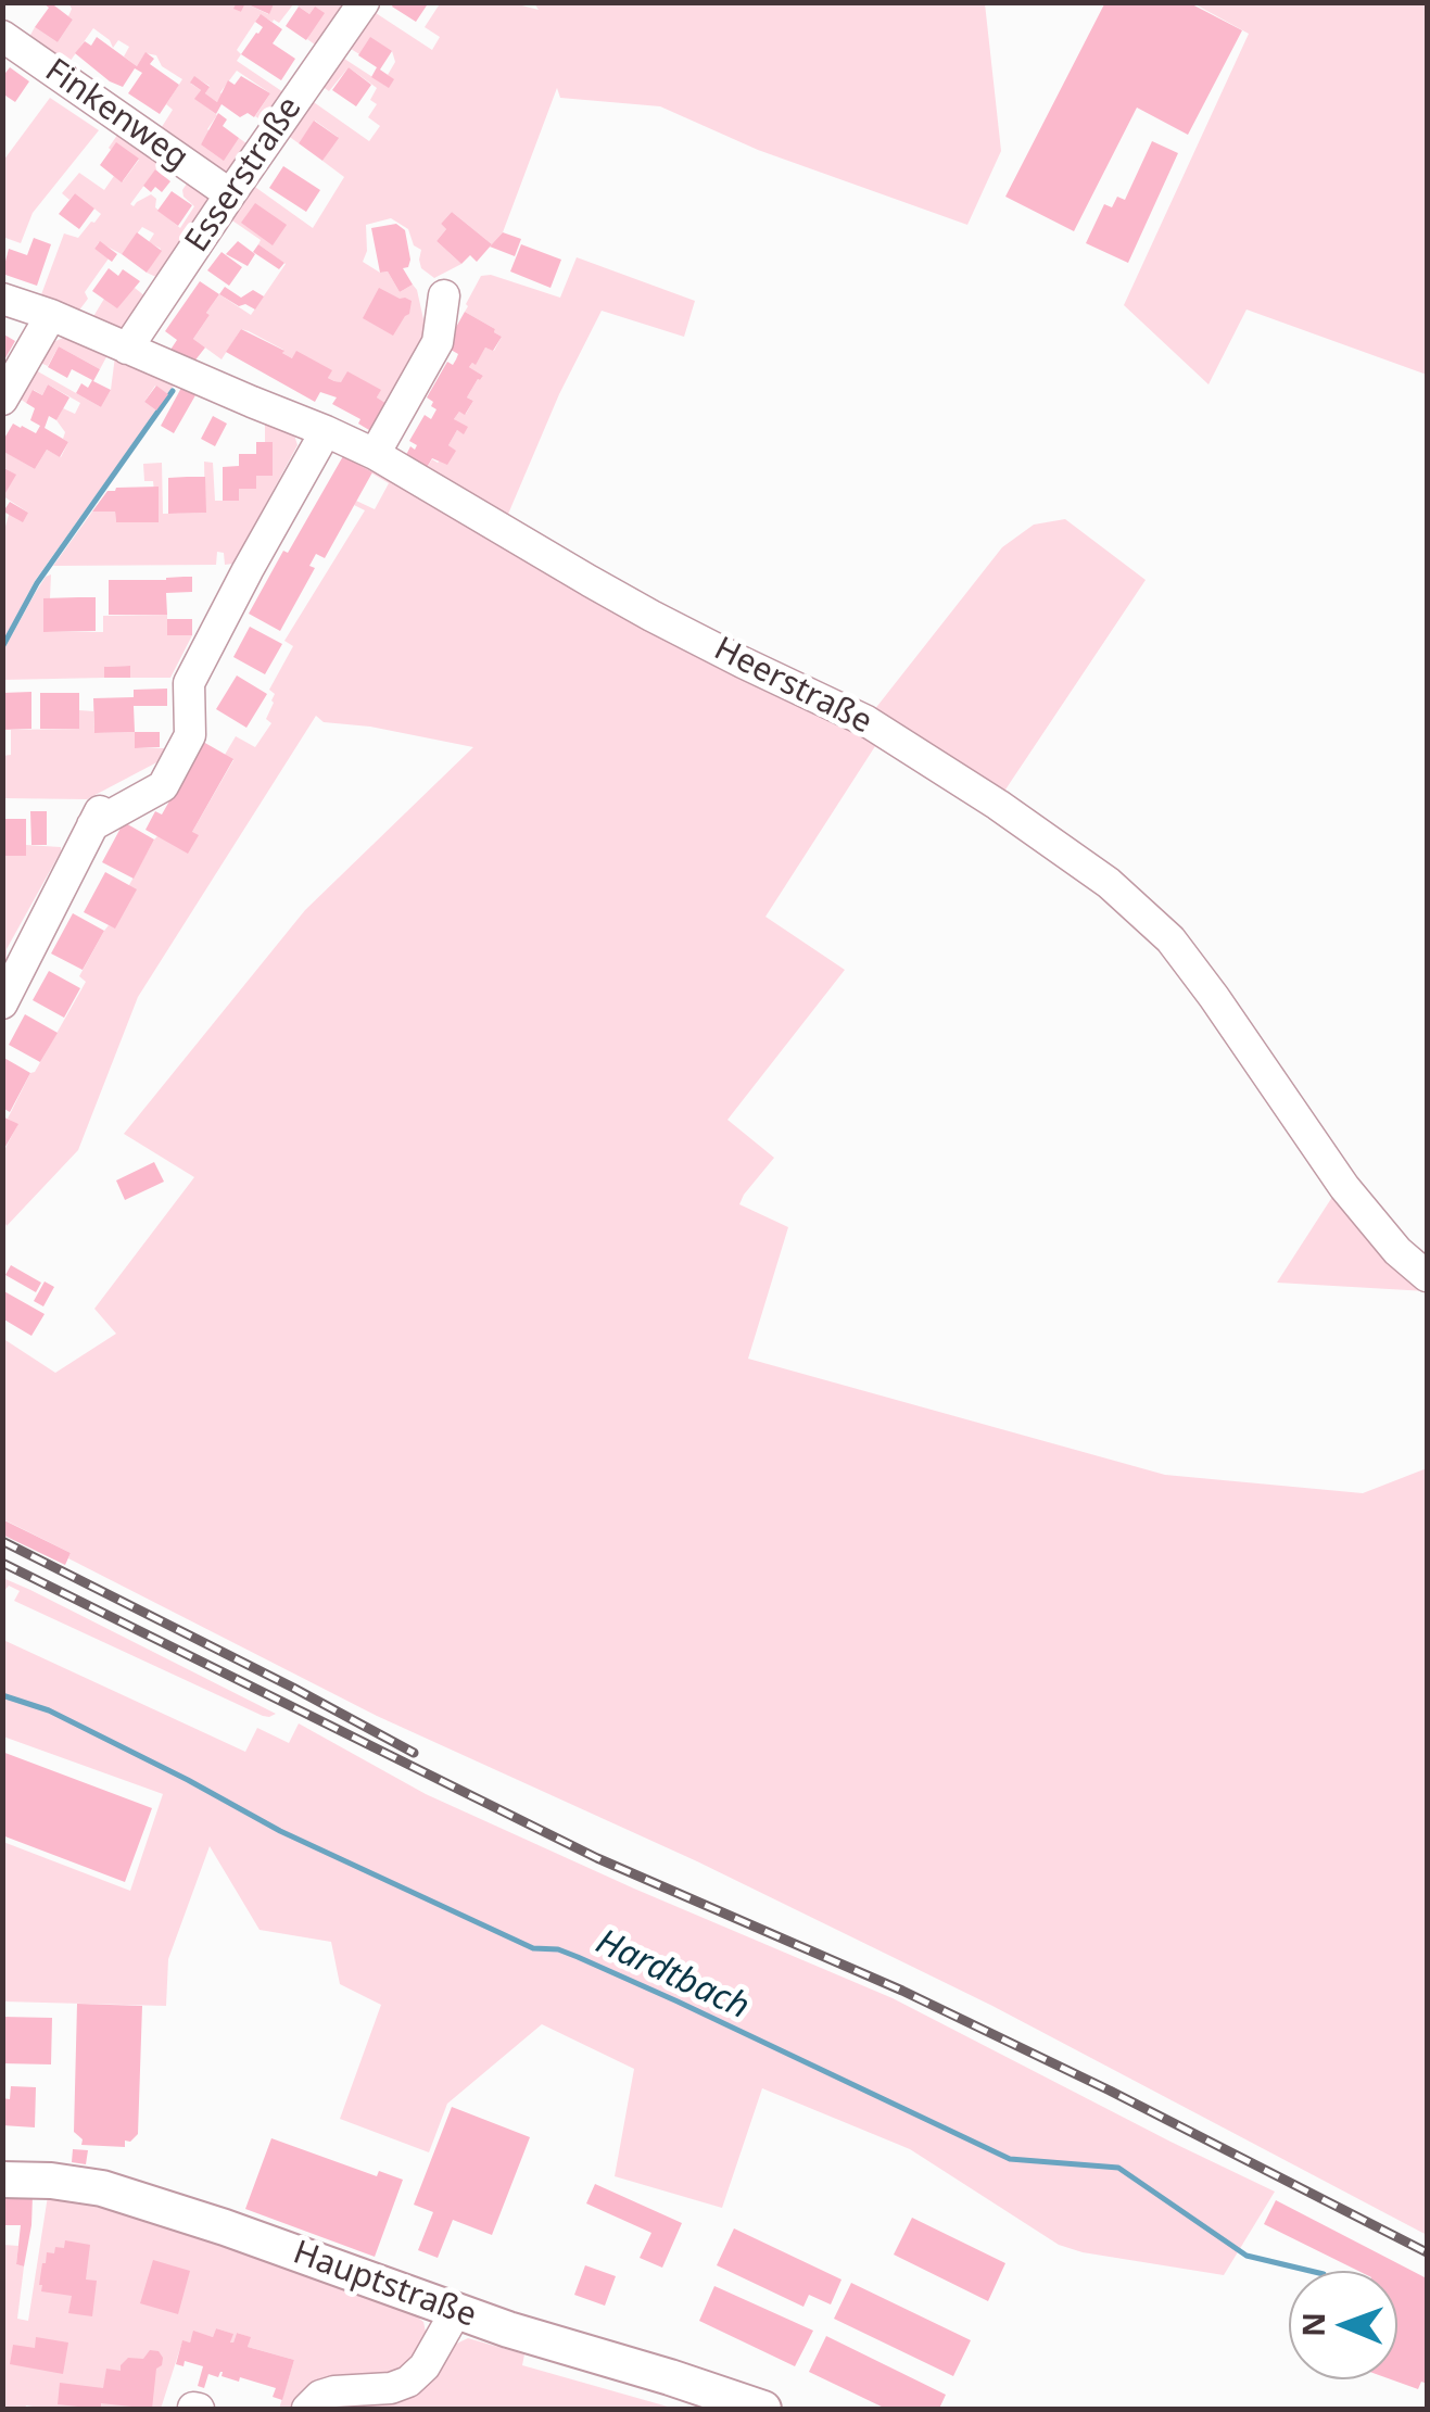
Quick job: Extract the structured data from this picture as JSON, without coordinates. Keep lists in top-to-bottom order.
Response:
{
  "streets": {
    "main road": ["Hauptstraße"],
    "street": ["Finkenweg", "Esserstraße", "Heerstraße"]
  },
  "crossings": [
    ["Finkenweg", "Esserstraße"],
    ["Esserstraße", "Heerstraße"]
  ],
  "water": ["Hardtbach"],
  "north": "left"
}
